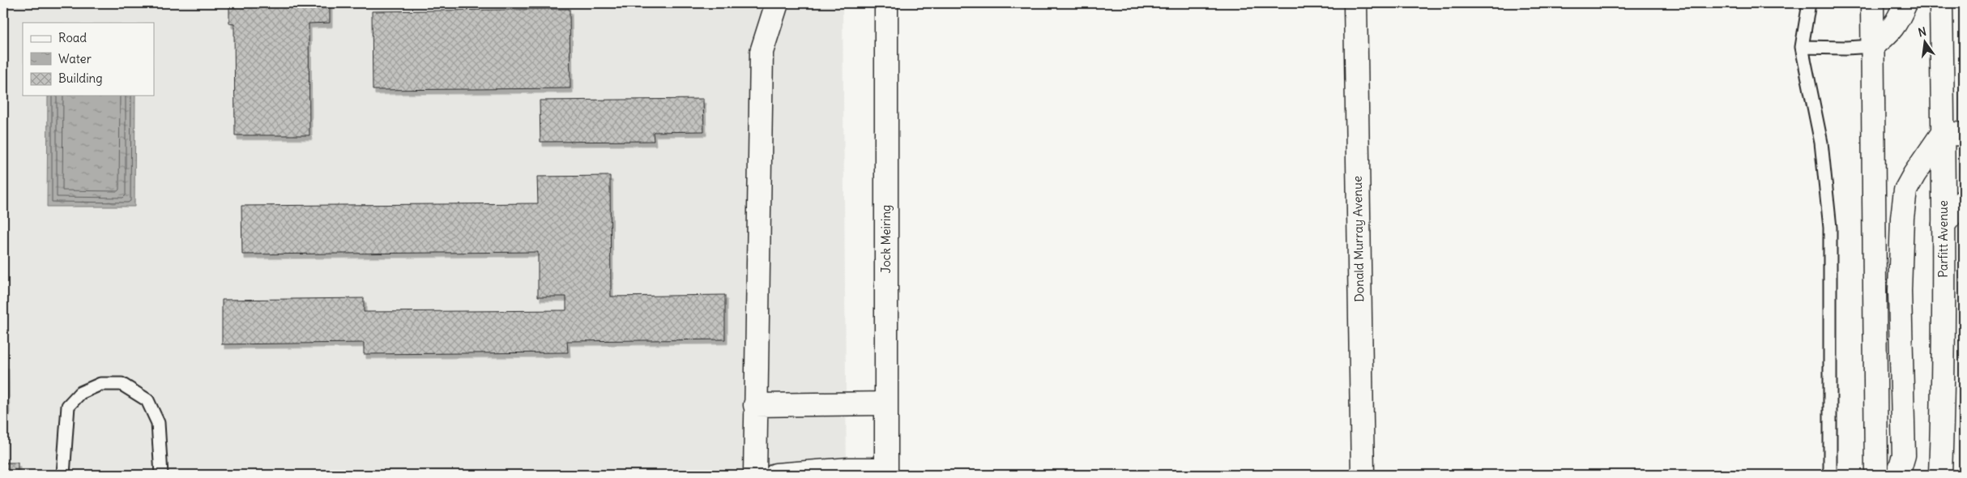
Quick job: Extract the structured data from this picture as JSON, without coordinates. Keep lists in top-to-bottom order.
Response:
{
  "streets": {
    "main road": ["Jock Meiring", "Donald Murray Avenue", "Parfitt Avenue"]
  },
  "legend": ["Road", "Water", "Building"],
  "north": "top"
}
